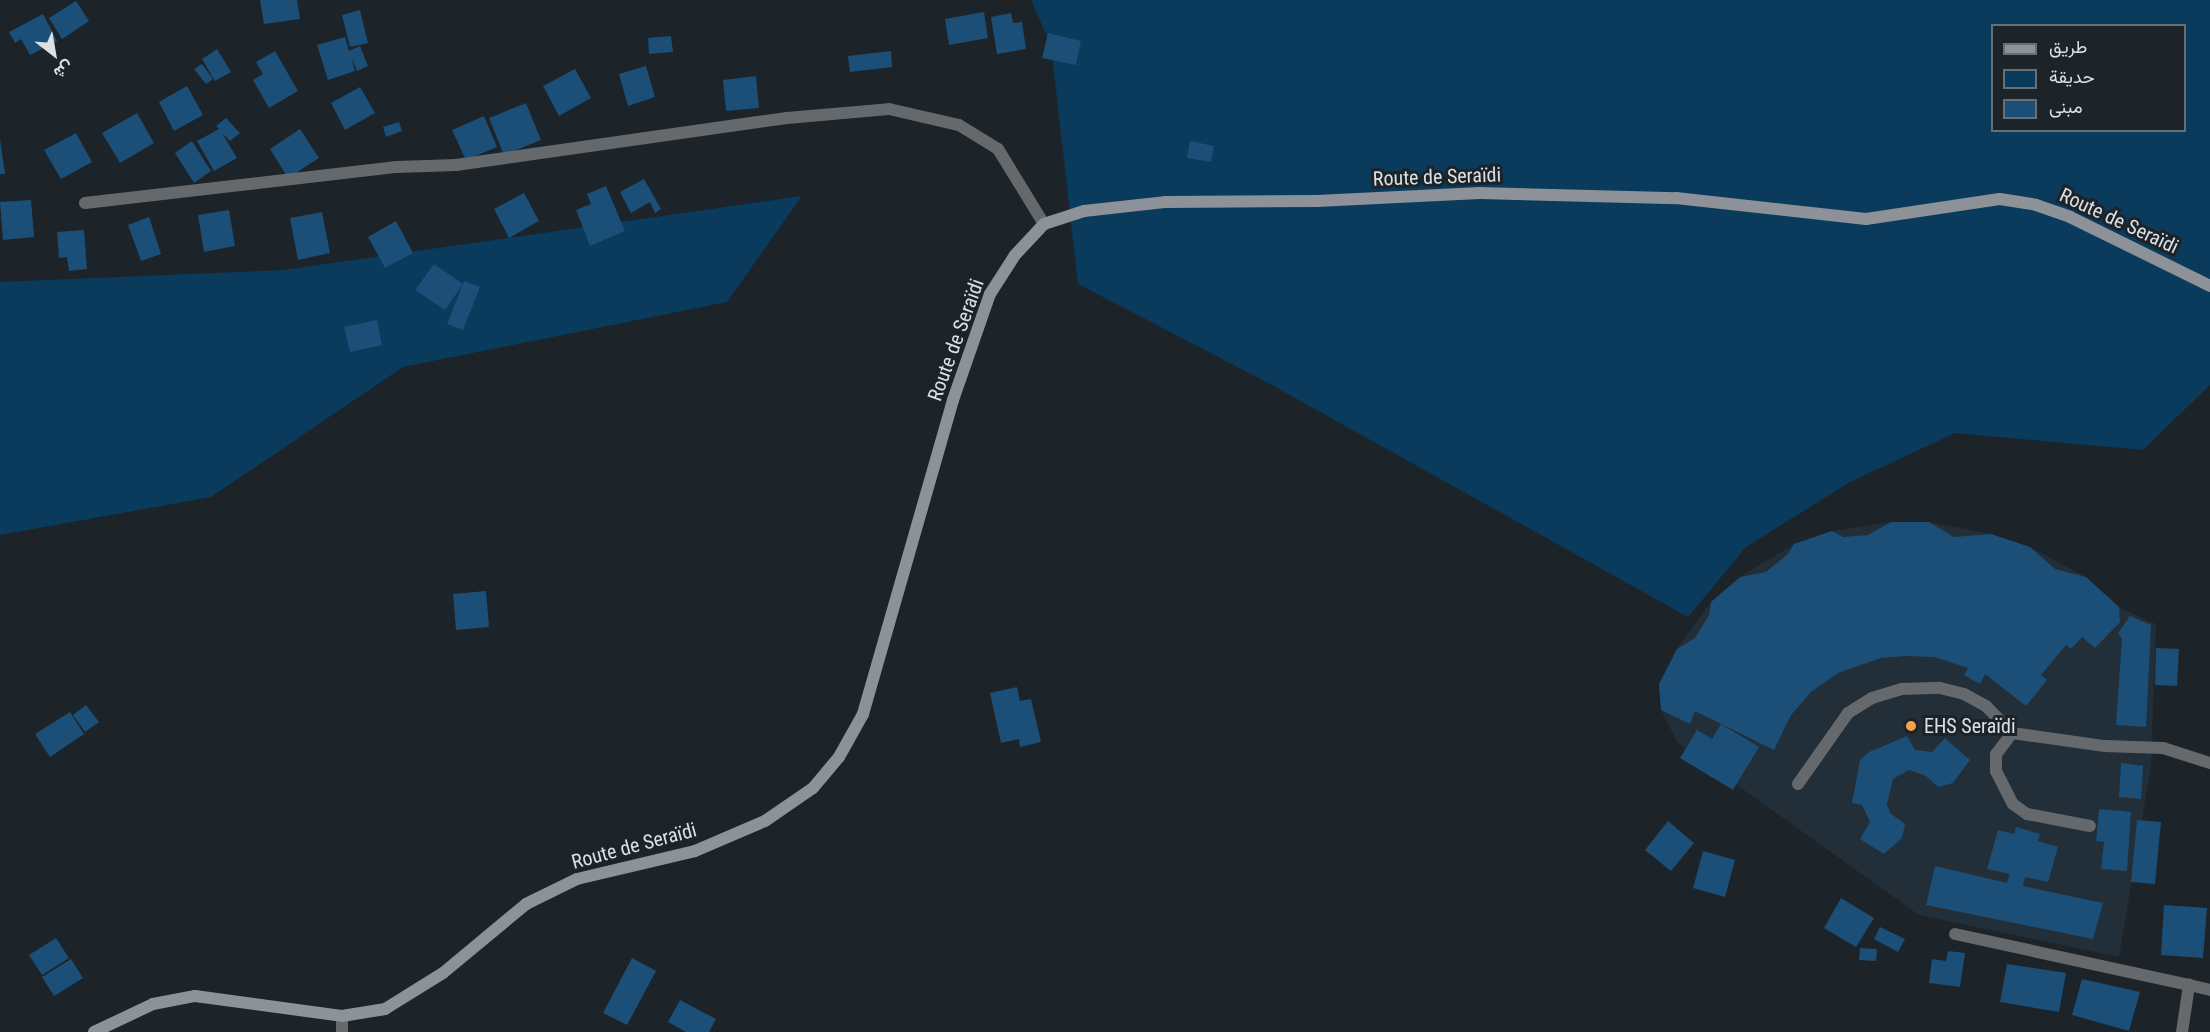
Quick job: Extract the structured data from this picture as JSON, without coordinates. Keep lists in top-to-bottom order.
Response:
{
  "streets": {
    "main road": ["Route de Seraïdi"]
  },
  "places": ["EHS Seraïdi"],
  "legend": ["طريق", "حديقة", "مبنى"],
  "north": "bottom right"
}
